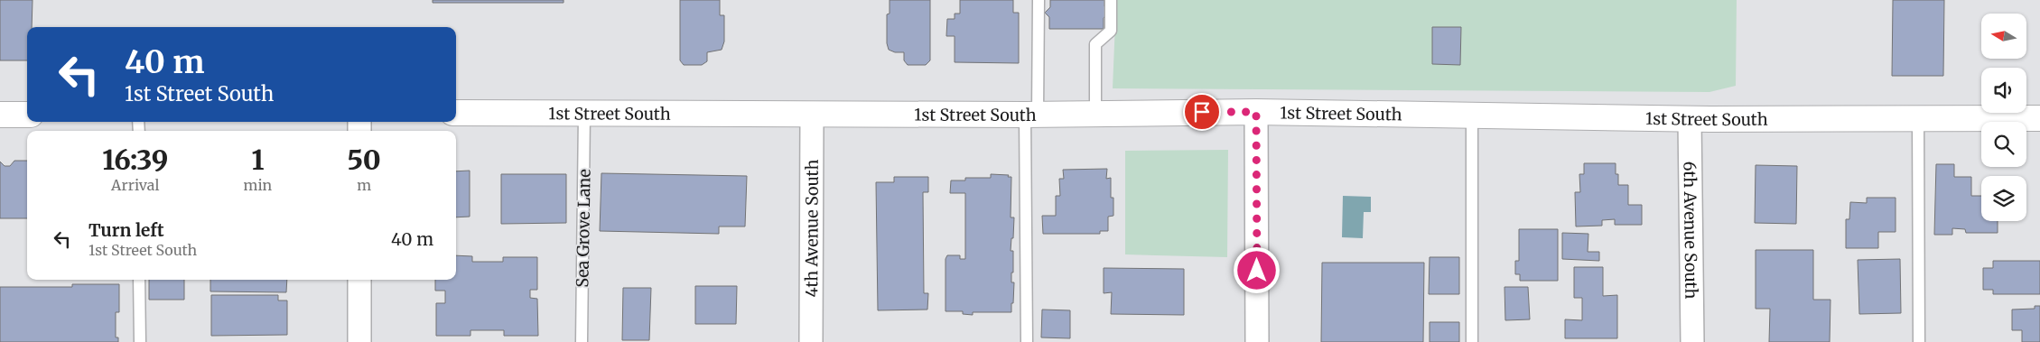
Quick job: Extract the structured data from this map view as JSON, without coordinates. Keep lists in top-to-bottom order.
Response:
{
  "streets": {
    "street": ["1st Street South", "4th Avenue South", "6th Avenue South"],
    "lane": ["Sea Grove Lane"]
  },
  "crossings": [
    ["1st Street South", "Sea Grove Lane"],
    ["1st Street South", "4th Avenue South"],
    ["1st Street South", "6th Avenue South"]
  ],
  "north": "left",
  "page": {
    "turn": ["40 m", "1st Street South"],
    "eta": [
      "16:39",
      "Arrival",
      "1",
      "min",
      "50",
      "m"
    ],
    "list": [
      {
        "name": "Turn left",
        "note": "1st Street South",
        "value": "40 m"
      }
    ]
  }
}
